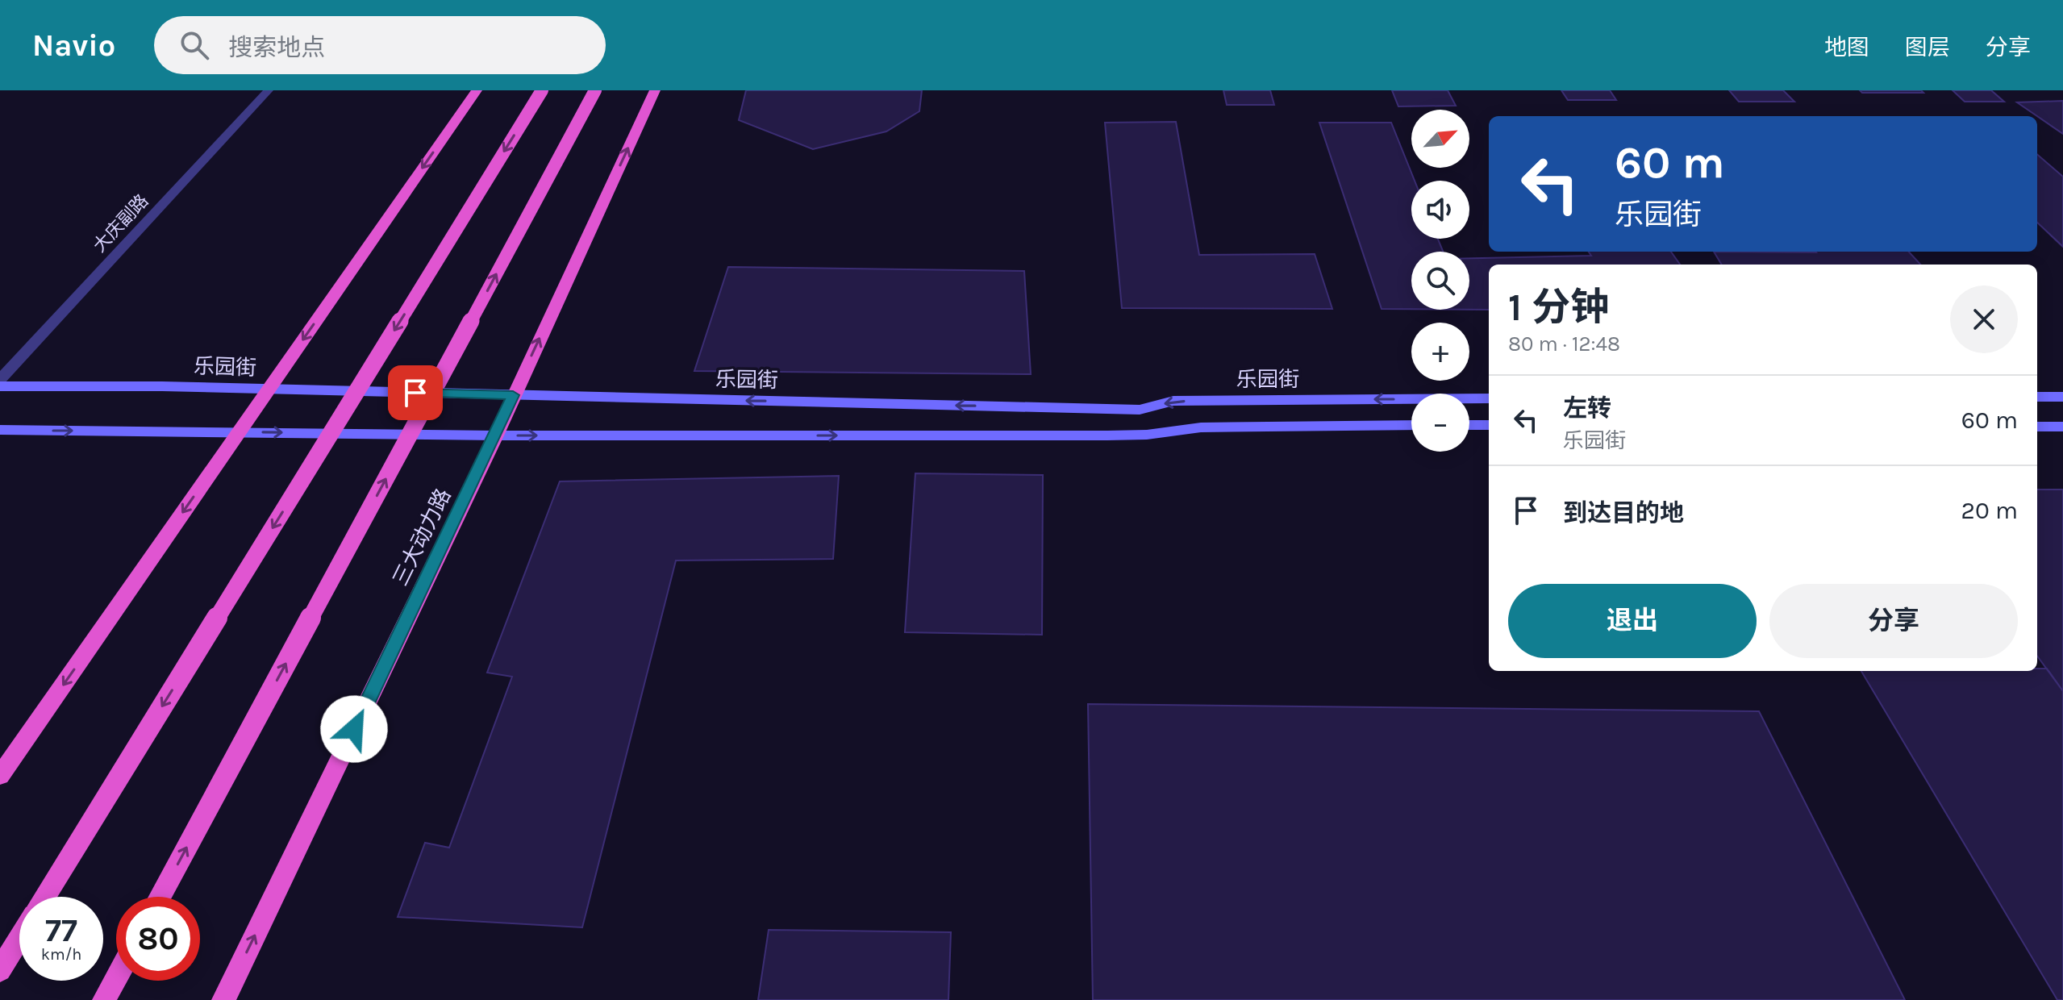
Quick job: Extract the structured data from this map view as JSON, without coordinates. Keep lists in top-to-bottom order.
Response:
{
  "streets": {
    "highway": ["三大动力路"],
    "main road": ["乐园街"],
    "street": ["大庆副路"]
  },
  "crossings": [
    ["乐园街", "三大动力路"]
  ],
  "north": "top right",
  "page": {
    "header": "Navio",
    "search": "搜索地点",
    "nav": ["地图", "图层", "分享"],
    "map_buttons": ["+", "−"],
    "turn": ["60 m", "乐园街"],
    "heading": ["1 分钟", "80 m · 12:48"],
    "list": [
      {
        "name": "左转",
        "note": "乐园街",
        "value": "60 m"
      },
      {
        "name": "到达目的地",
        "value": "20 m"
      }
    ],
    "buttons": ["退出", "分享"],
    "speed": "77 km/h",
    "limit": "80"
  }
}
